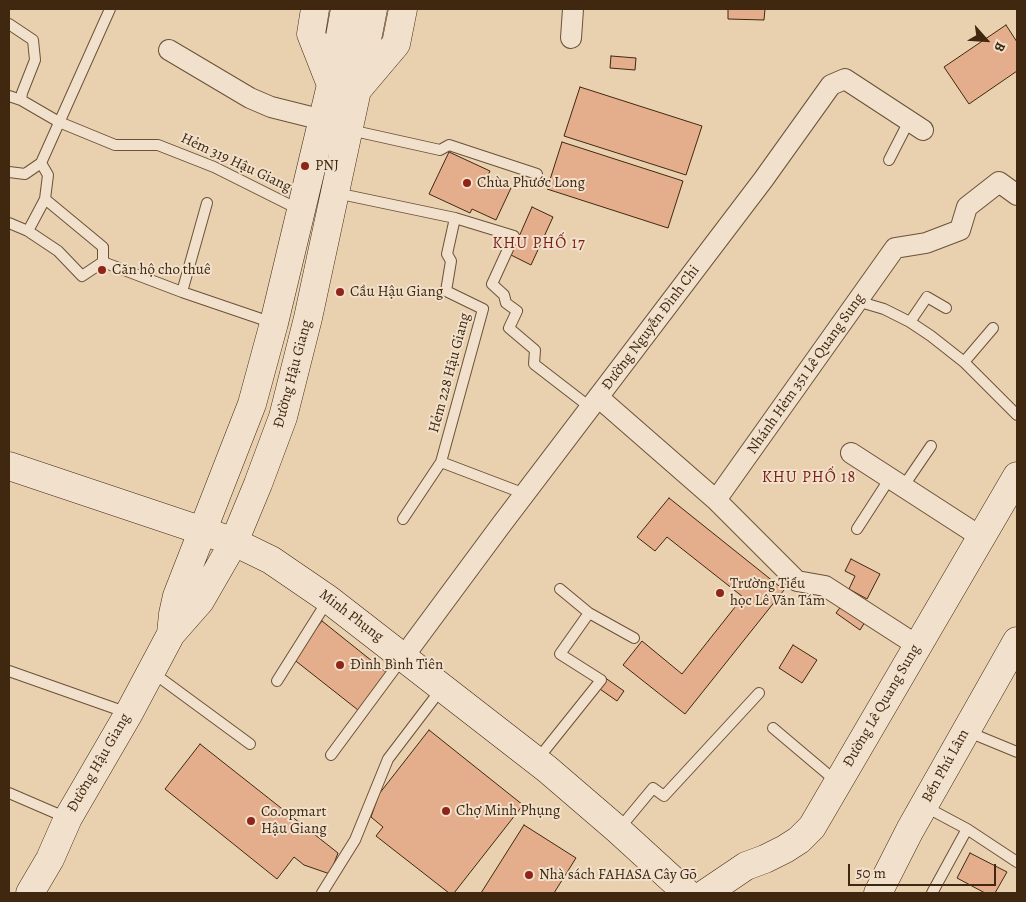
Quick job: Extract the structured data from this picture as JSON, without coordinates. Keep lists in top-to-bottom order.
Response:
{
  "streets": {
    "main road": [
      "Đường Hậu Giang",
      "Minh Phụng",
      "Đường Lê Quang Sung",
      "Bến Phú Lâm"
    ],
    "street": ["Đường Nguyễn Đình Chi", "Nhánh Hẻm 351 Lê Quang Sung"],
    "lane": ["Hẻm 319 Hậu Giang", "Hẻm 228 Hậu Giang"]
  },
  "crossings": [
    ["Hẻm 319 Hậu Giang", "Đường Hậu Giang"],
    ["Đường Nguyễn Đình Chi", "Minh Phụng"],
    ["Đường Hậu Giang", "Minh Phụng"]
  ],
  "districts": ["KHU PHỐ 17", "KHU PHỐ 18"],
  "places": [
    "PNJ",
    "Chùa Phước Long",
    "Căn hộ cho thuê",
    "Cầu Hậu Giang",
    "Trường Tiểu học Lê Văn Tám",
    "Đình Bình Tiên",
    "Chợ Minh Phụng",
    "Co.opmart Hậu Giang",
    "Nhà sách FAHASA Cây Gõ"
  ],
  "scale_bar": "50 m",
  "north": "bottom right"
}
